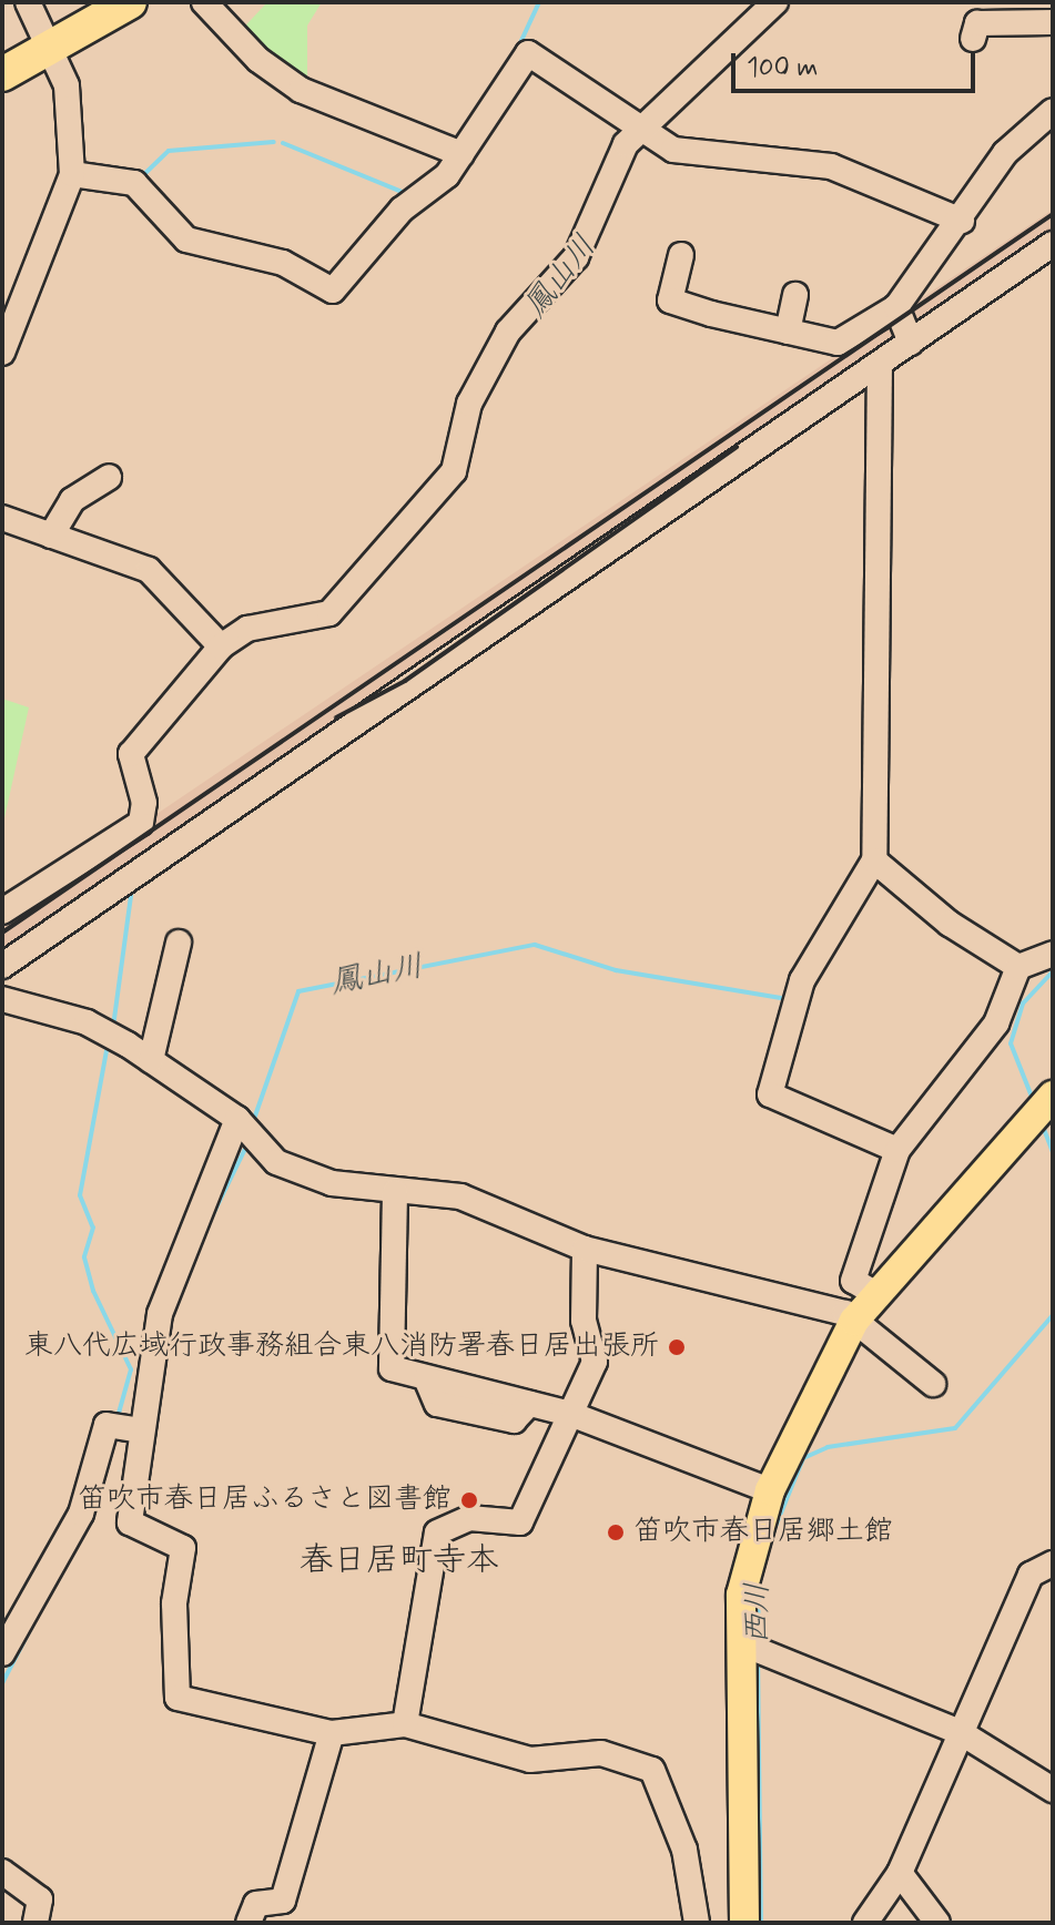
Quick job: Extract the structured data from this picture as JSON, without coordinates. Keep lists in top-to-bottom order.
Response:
{
  "districts": ["春日居町寺本"],
  "water": ["鳳山川", "西川"],
  "places": ["東八代広域行政事務組合東八消防署春日居出張所", "笛吹市春日居ふるさと図書館", "笛吹市春日居郷土館"],
  "scale_bar": "100 m"
}
